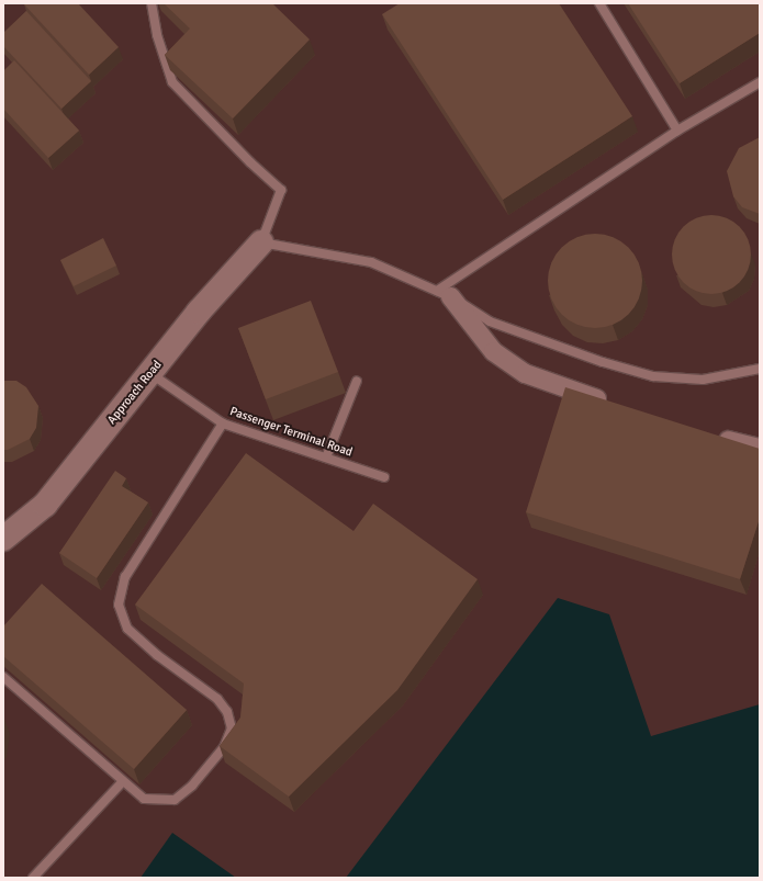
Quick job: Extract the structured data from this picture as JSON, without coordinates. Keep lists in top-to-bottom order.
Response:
{
  "streets": {
    "main road": ["Approach Road"],
    "lane": ["Passenger Terminal Road"]
  },
  "crossings": [
    ["Approach Road", "Passenger Terminal Road"]
  ]
}
